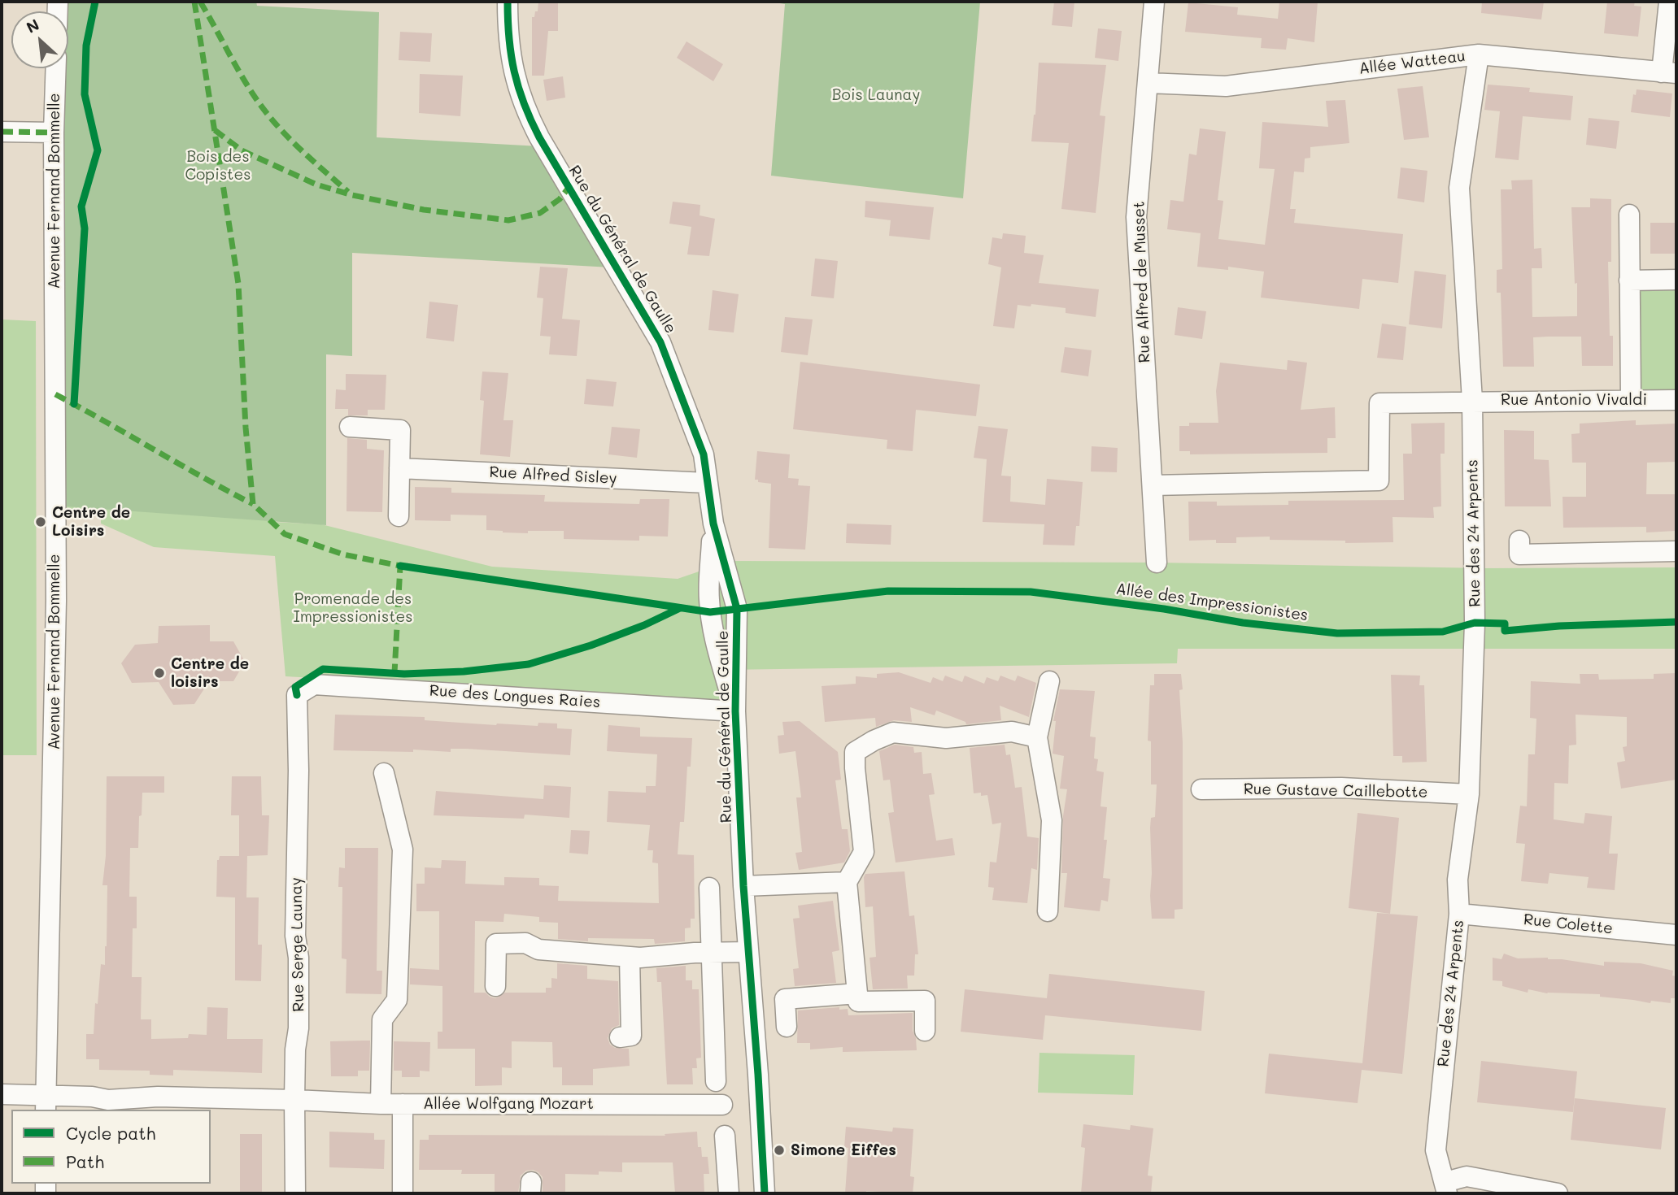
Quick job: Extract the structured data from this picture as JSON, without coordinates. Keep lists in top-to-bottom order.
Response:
{
  "streets": {
    "street": [
      "Allée Watteau",
      "Avenue Fernand Bommelle",
      "Rue du Général de Gaulle",
      "Rue Alfred de Musset",
      "Rue Antonio Vivaldi",
      "Rue Alfred Sisley",
      "Rue des 24 Arpents",
      "Rue des Longues Raies",
      "Rue Gustave Caillebotte",
      "Rue Colette",
      "Rue Serge Launay",
      "Allée Wolfgang Mozart"
    ],
    "cycle path": ["Allée des Impressionistes"]
  },
  "crossings": [
    ["Allée Watteau", "Rue Alfred de Musset"],
    ["Allée Watteau", "Rue des 24 Arpents"],
    ["Avenue Fernand Bommelle", "Allée Wolfgang Mozart"],
    ["Rue du Général de Gaulle", "Rue Alfred Sisley"],
    ["Rue du Général de Gaulle", "Rue des Longues Raies"],
    ["Rue Alfred de Musset", "Rue Antonio Vivaldi"],
    ["Rue Antonio Vivaldi", "Rue des 24 Arpents"],
    ["Rue des 24 Arpents", "Rue Gustave Caillebotte"],
    ["Rue des 24 Arpents", "Rue Colette"],
    ["Rue des Longues Raies", "Rue Serge Launay"],
    ["Rue Serge Launay", "Allée Wolfgang Mozart"]
  ],
  "parks": ["Bois Launay", "Bois des Copistes", "Promenade des Impressionistes"],
  "places": ["Centre de Loisirs", "Centre de loisirs", "Simone Eiffes"],
  "legend": ["Cycle path", "Path"],
  "north": "top left"
}
